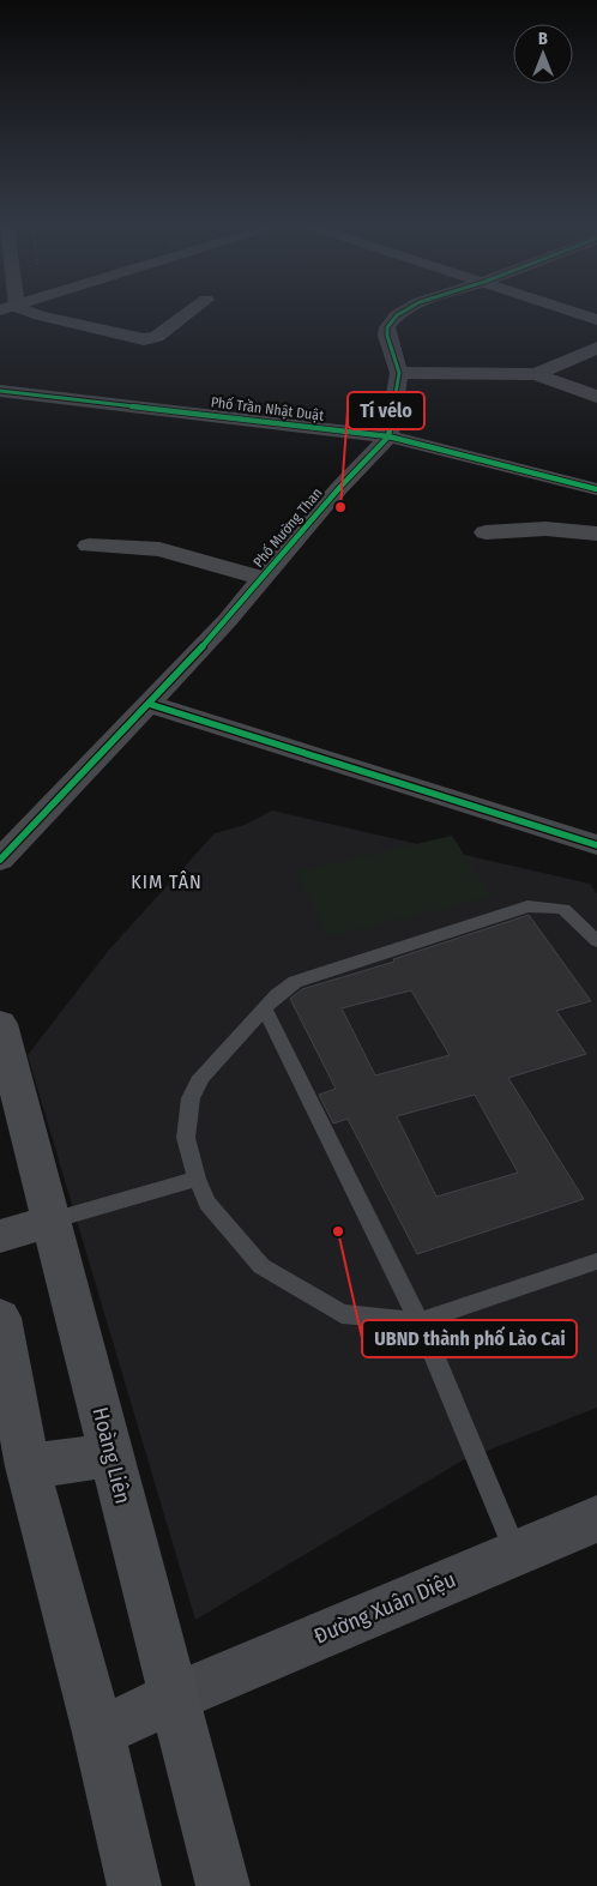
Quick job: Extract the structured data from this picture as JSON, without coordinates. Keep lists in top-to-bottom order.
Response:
{
  "streets": {
    "main road": ["Hoàng Liên"],
    "street": ["Phố Trần Nhật Duật", "Phố Mường Than", "Đường Xuân Diệu"]
  },
  "crossings": [
    ["Phố Trần Nhật Duật", "Phố Mường Than"],
    ["Hoàng Liên", "Đường Xuân Diệu"]
  ],
  "districts": ["KIM TÂN"],
  "places": ["Tí vélo", "UBND thành phố Lào Cai"],
  "north": "top"
}
